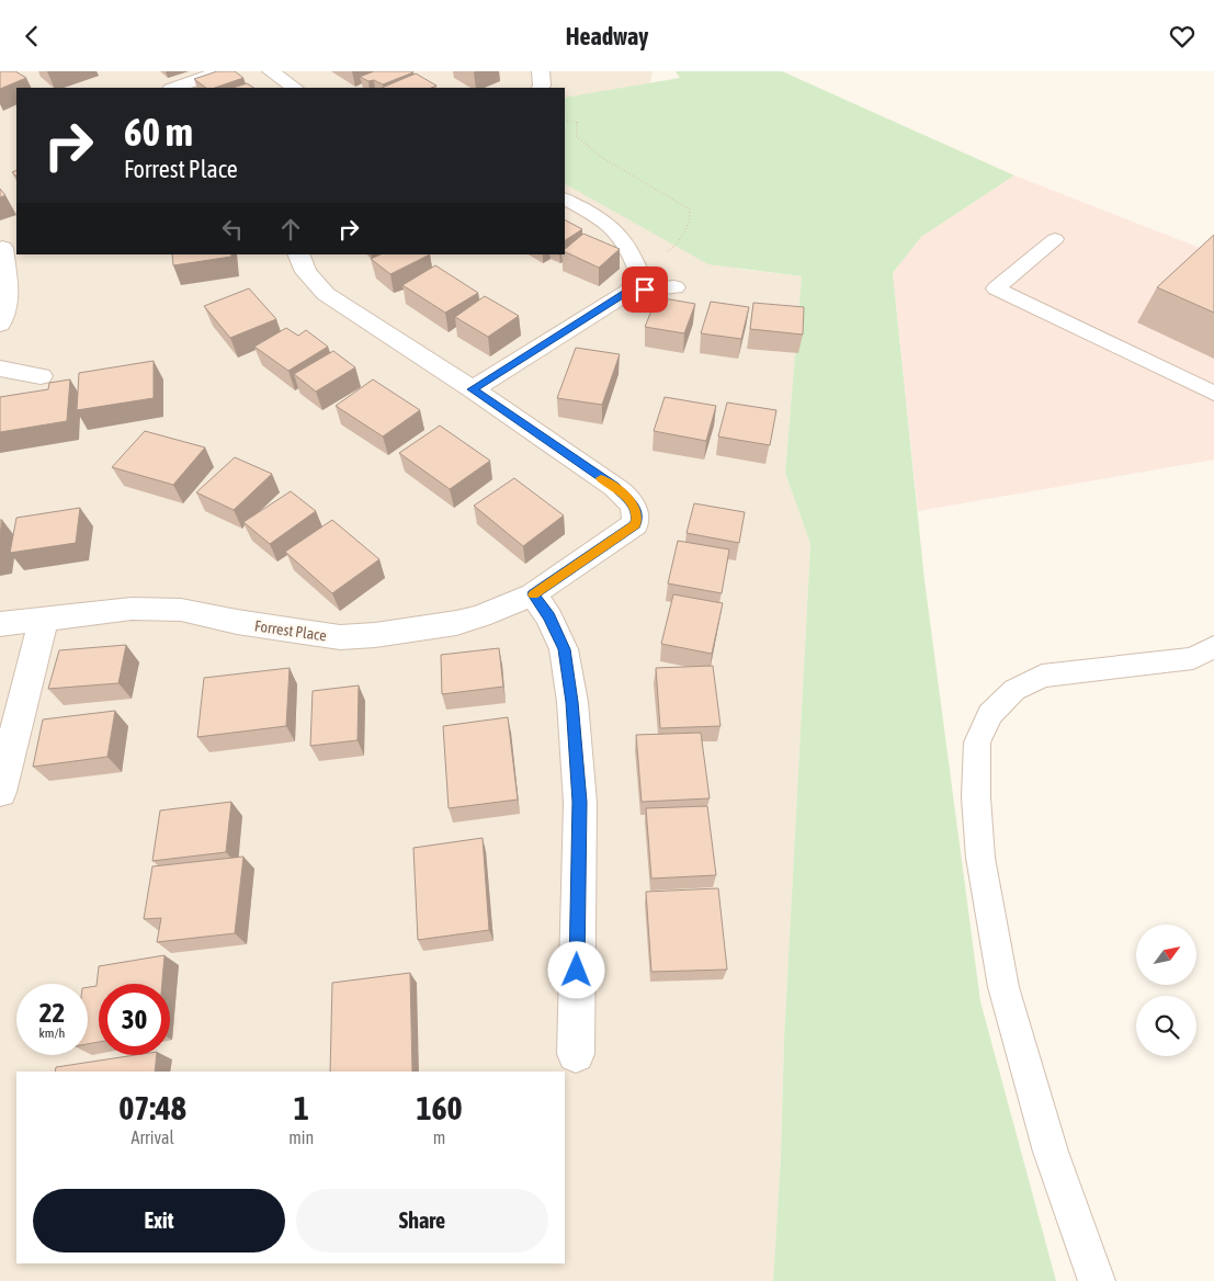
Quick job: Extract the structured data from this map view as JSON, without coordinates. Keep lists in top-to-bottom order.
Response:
{
  "streets": {
    "street": ["Forrest Place"]
  },
  "north": "top right",
  "page": {
    "header": "Headway",
    "turn": ["60 m", "Forrest Place"],
    "speed": "22 km/h",
    "limit": "30",
    "eta": [
      "07:48",
      "Arrival",
      "1",
      "min",
      "160",
      "m"
    ],
    "buttons": ["Exit", "Share"]
  }
}
